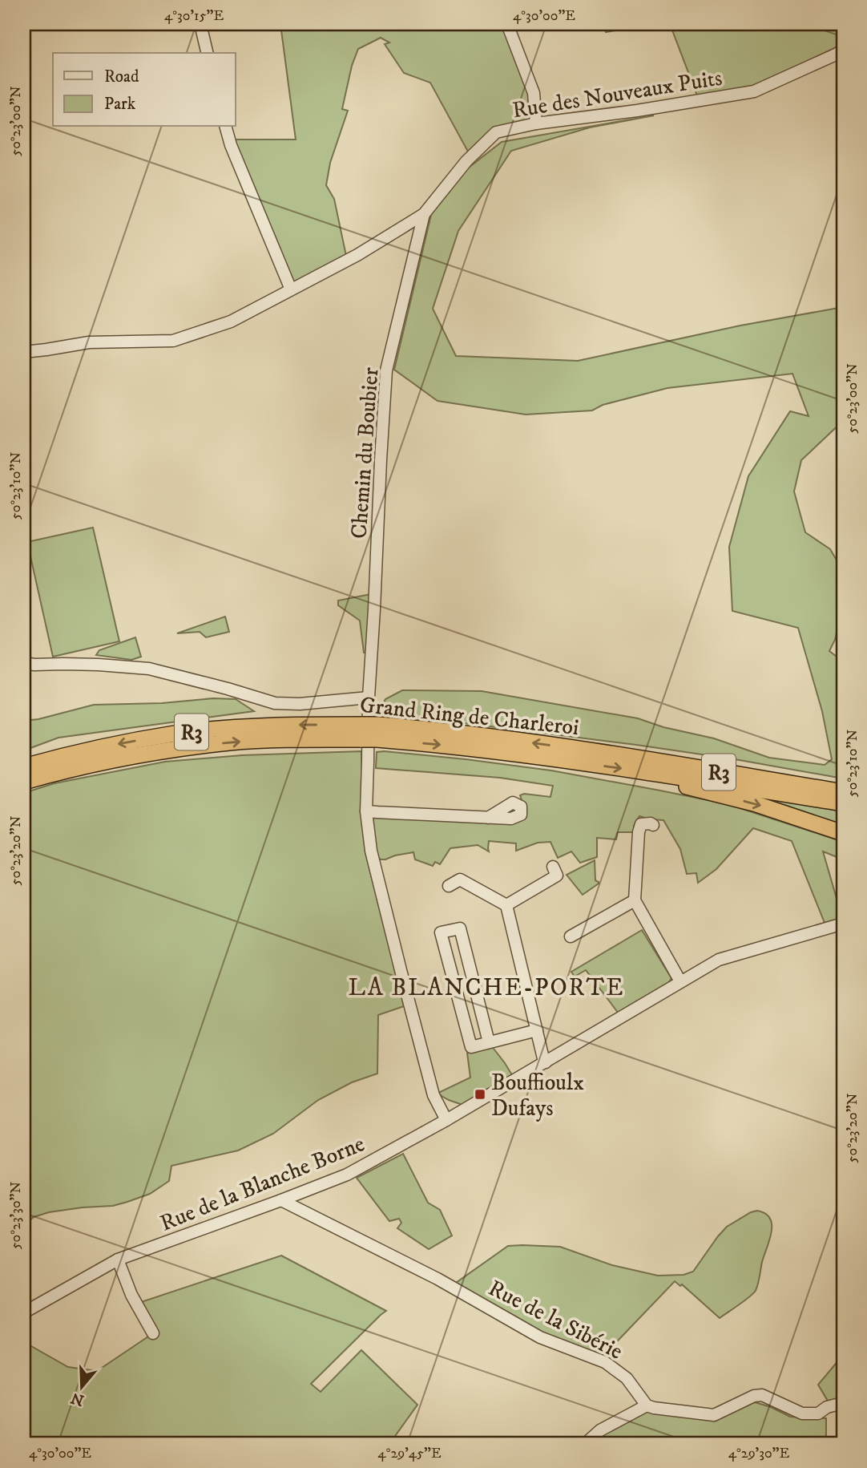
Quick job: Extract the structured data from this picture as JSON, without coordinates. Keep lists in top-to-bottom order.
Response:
{
  "streets": {
    "highway": ["Grand Ring de Charleroi", "R3"],
    "street": [
      "Rue des Nouveaux Puits",
      "Chemin du Boubier",
      "Rue de la Blanche Borne",
      "Rue de la Sibérie"
    ]
  },
  "crossings": [
    ["Rue des Nouveaux Puits", "Chemin du Boubier"],
    ["Chemin du Boubier", "Rue de la Blanche Borne"],
    ["Rue de la Blanche Borne", "Rue de la Sibérie"]
  ],
  "districts": ["LA BLANCHE-PORTE"],
  "places": {
    "transit": ["Bouffioulx Dufays"]
  },
  "legend": ["Road", "Park"],
  "north": "bottom",
  "coordinates": [
    "4°30'15\"E",
    "4°30'00\"E",
    "50°23'00\"N",
    "50°23'10\"N",
    "50°23'20\"N",
    "50°23'30\"N",
    "4°29'45\"E",
    "4°29'30\"E"
  ]
}
